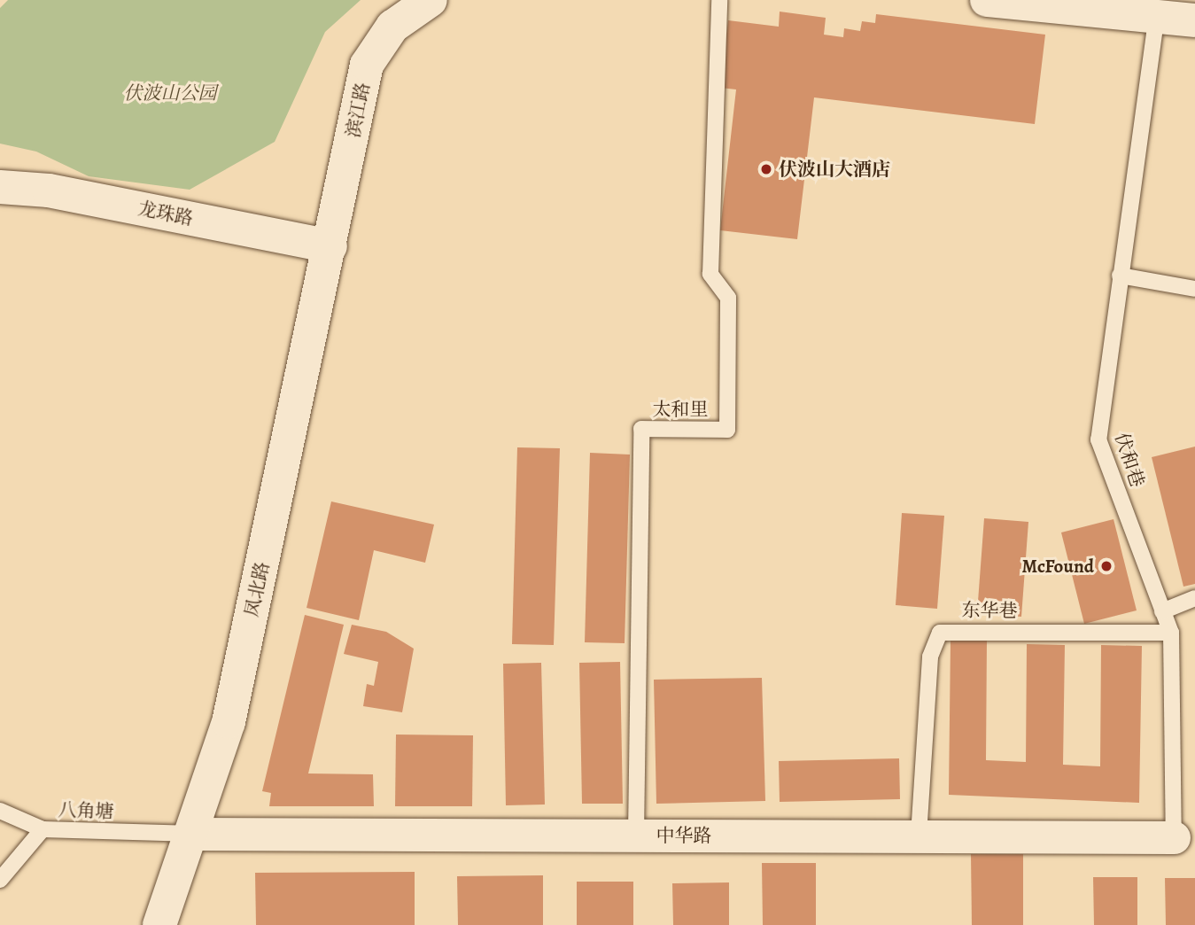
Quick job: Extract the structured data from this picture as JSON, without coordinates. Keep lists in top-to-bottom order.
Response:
{
  "streets": {
    "main road": ["滨江路", "龙珠路", "凤北路"],
    "street": ["中华路"],
    "lane": [
      "太和里",
      "伏和巷",
      "东华巷",
      "八角塘"
    ]
  },
  "crossings": [
    ["滨江路", "龙珠路"],
    ["滨江路", "凤北路"],
    ["龙珠路", "凤北路"],
    ["太和里", "中华路"],
    ["伏和巷", "东华巷"],
    ["伏和巷", "中华路"],
    ["凤北路", "八角塘"],
    ["凤北路", "中华路"],
    ["东华巷", "中华路"],
    ["八角塘", "中华路"]
  ],
  "parks": ["伏波山公园"],
  "places": ["伏波山大酒店", "McFound"]
}
